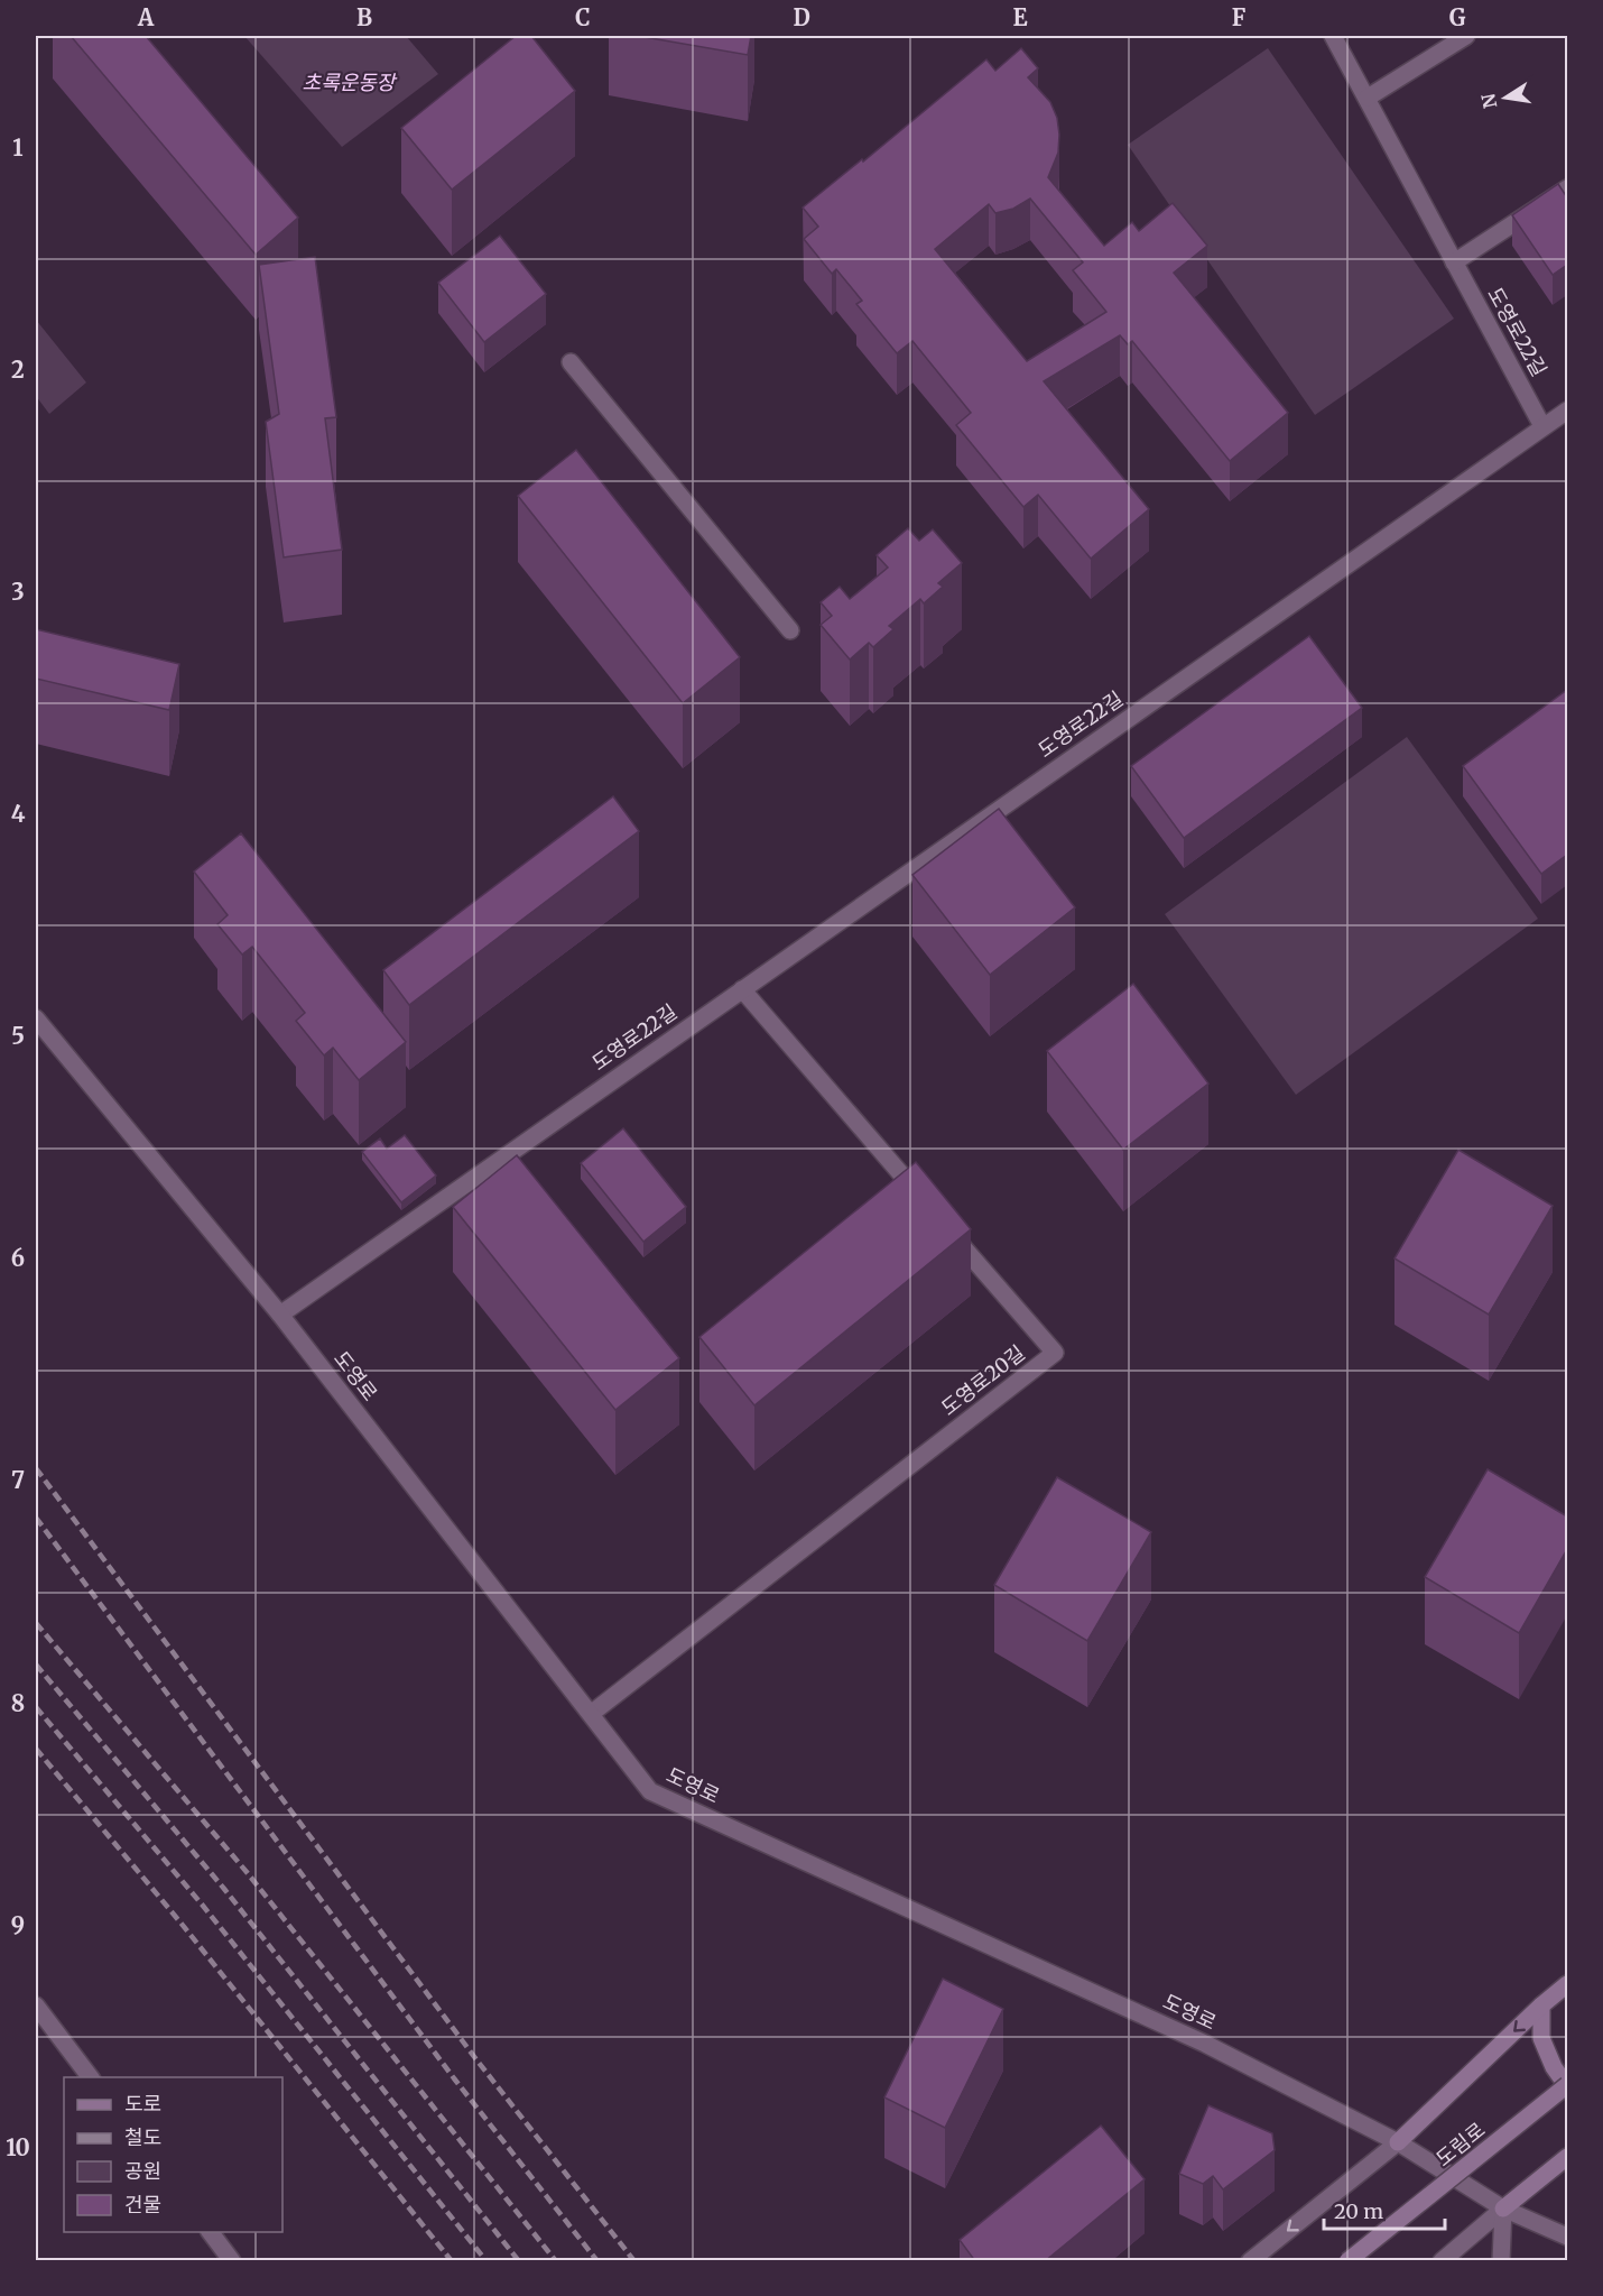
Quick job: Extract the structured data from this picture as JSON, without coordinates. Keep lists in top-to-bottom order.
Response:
{
  "streets": {
    "main road": ["도림로"],
    "street": ["도영로22길", "도영로", "도영로20길"]
  },
  "crossings": [
    ["도영로22길", "도영로"],
    ["도영로", "도영로20길"]
  ],
  "parks": ["초록운동장"],
  "legend": [
    "도로",
    "철도",
    "공원",
    "건물"
  ],
  "scale_bar": "20 m",
  "north": "left",
  "grid": {
    "columns": [
      "A",
      "B",
      "C",
      "D",
      "E",
      "F",
      "G"
    ],
    "rows": [
      "1",
      "2",
      "3",
      "4",
      "5",
      "6",
      "7",
      "8",
      "9",
      "10"
    ]
  }
}
